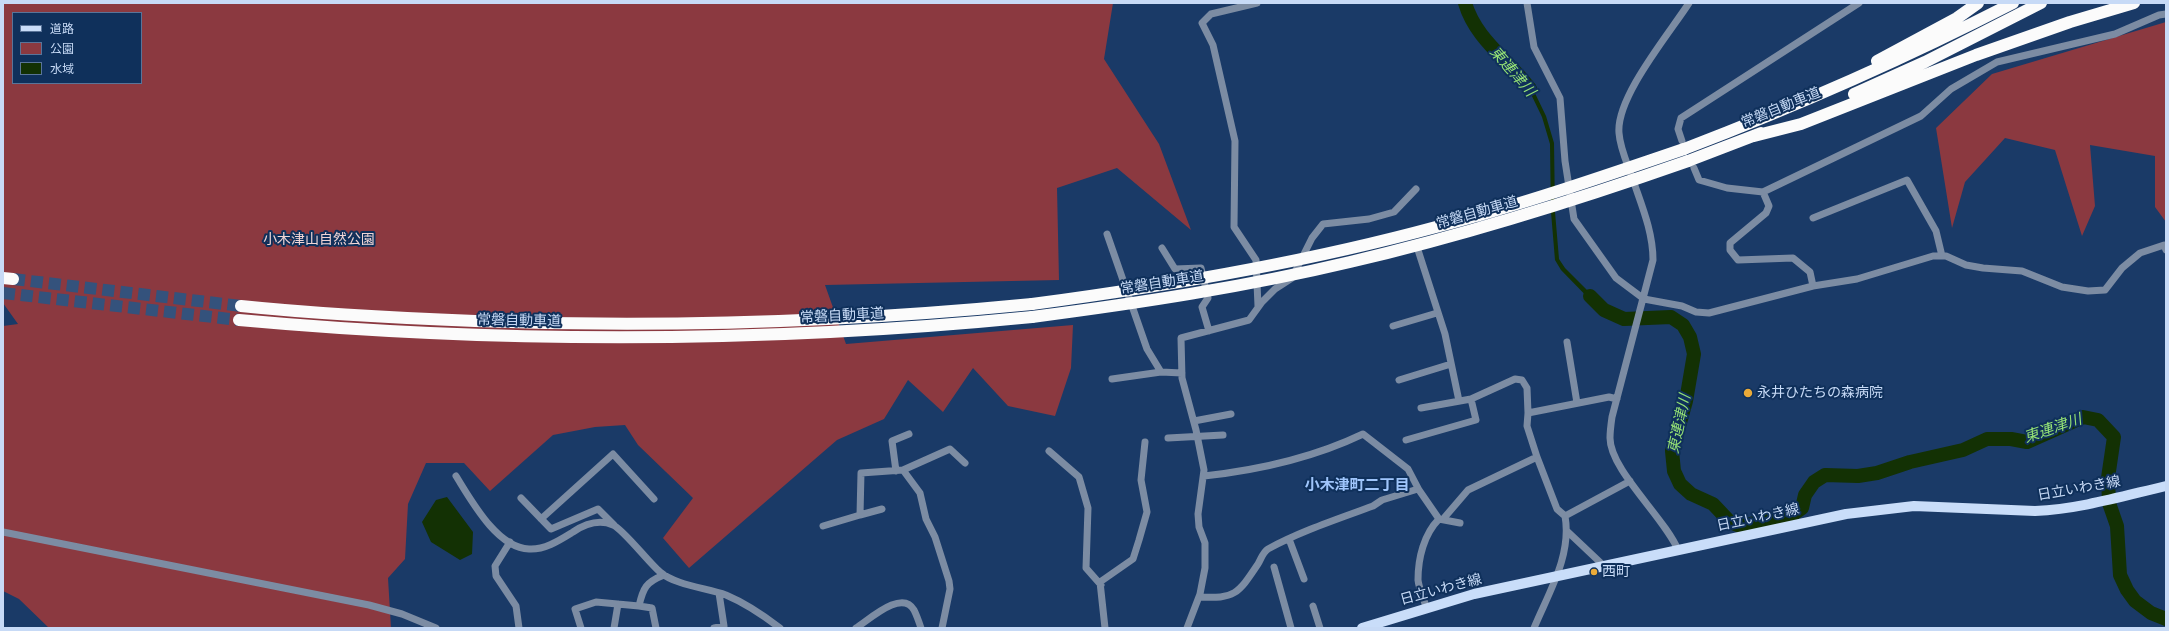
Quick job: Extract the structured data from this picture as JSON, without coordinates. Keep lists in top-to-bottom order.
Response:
{
  "streets": {
    "highway": ["常磐自動車道"],
    "main road": ["日立いわき線"]
  },
  "districts": ["小木津町二丁目"],
  "water": ["東連津川"],
  "parks": ["小木津山自然公園"],
  "places": ["永井ひたちの森病院", "西町"],
  "legend": ["道路", "公園", "水域"]
}
